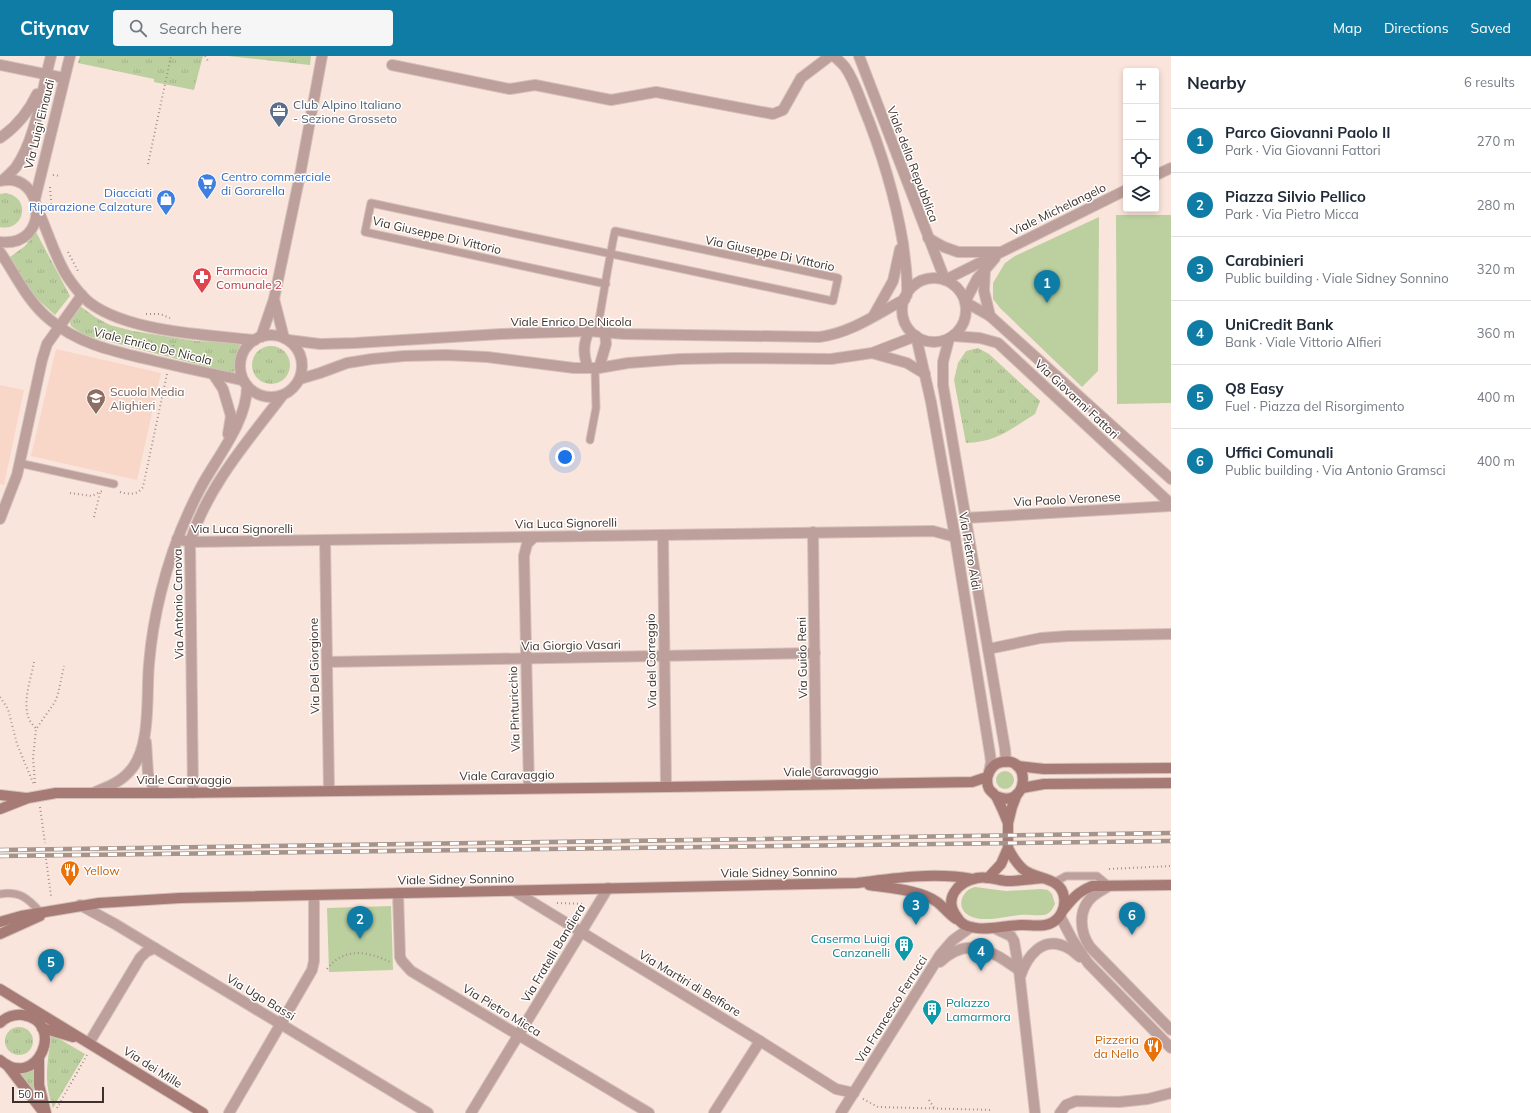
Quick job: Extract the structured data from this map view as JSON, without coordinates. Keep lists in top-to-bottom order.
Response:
{
  "streets": {
    "street": [
      "Via Luigi Einaudi",
      "Viale della Repubblica",
      "Viale Michelangelo",
      "Viale Enrico De Nicola",
      "Via Giovanni Fattori",
      "Via Paolo Veronese",
      "Via Luca Signorelli",
      "Via Pietro Aldi",
      "Via Antonio Canova",
      "Via Giorgio Vasari",
      "Via Guido Reni",
      "Via del Correggio",
      "Via Del Giorgione",
      "Via Pinturicchio",
      "Viale Caravaggio",
      "Viale Sidney Sonnino",
      "Via Fratelli Bandiera",
      "Via Martiri di Belfiore",
      "Via Ugo Bassi",
      "Via Francesco Ferrucci",
      "Via Pietro Micca",
      "Via dei Mille"
    ],
    "lane": ["Via Giuseppe Di Vittorio"]
  },
  "crossings": [
    ["Via Luigi Einaudi", "Viale Enrico De Nicola"],
    ["Viale della Repubblica", "Viale Michelangelo"],
    ["Viale della Repubblica", "Viale Enrico De Nicola"],
    ["Viale della Repubblica", "Via Giovanni Fattori"],
    ["Viale della Repubblica", "Via Pietro Aldi"],
    ["Viale Michelangelo", "Viale Enrico De Nicola"],
    ["Viale Michelangelo", "Via Giovanni Fattori"],
    ["Viale Michelangelo", "Via Pietro Aldi"],
    ["Via Giuseppe Di Vittorio", "Viale Enrico De Nicola"],
    ["Viale Enrico De Nicola", "Via Giovanni Fattori"],
    ["Viale Enrico De Nicola", "Via Pietro Aldi"],
    ["Viale Enrico De Nicola", "Via Antonio Canova"],
    ["Via Giovanni Fattori", "Via Paolo Veronese"],
    ["Via Giovanni Fattori", "Via Pietro Aldi"],
    ["Via Paolo Veronese", "Via Pietro Aldi"],
    ["Via Luca Signorelli", "Via Pietro Aldi"],
    ["Via Luca Signorelli", "Via Antonio Canova"],
    ["Via Luca Signorelli", "Via Guido Reni"],
    ["Via Luca Signorelli", "Via del Correggio"],
    ["Via Luca Signorelli", "Via Del Giorgione"],
    ["Via Luca Signorelli", "Via Pinturicchio"],
    ["Via Pietro Aldi", "Viale Caravaggio"],
    ["Via Antonio Canova", "Viale Caravaggio"],
    ["Via Giorgio Vasari", "Via Guido Reni"],
    ["Via Giorgio Vasari", "Via del Correggio"],
    ["Via Giorgio Vasari", "Via Del Giorgione"],
    ["Via Giorgio Vasari", "Via Pinturicchio"],
    ["Via Guido Reni", "Viale Caravaggio"],
    ["Via del Correggio", "Viale Caravaggio"],
    ["Via Del Giorgione", "Viale Caravaggio"],
    ["Via Pinturicchio", "Viale Caravaggio"],
    ["Viale Sidney Sonnino", "Via Fratelli Bandiera"],
    ["Viale Sidney Sonnino", "Via Martiri di Belfiore"],
    ["Viale Sidney Sonnino", "Via Ugo Bassi"],
    ["Viale Sidney Sonnino", "Via Francesco Ferrucci"],
    ["Via Fratelli Bandiera", "Via Martiri di Belfiore"],
    ["Via Fratelli Bandiera", "Via Pietro Micca"],
    ["Via Martiri di Belfiore", "Via Francesco Ferrucci"]
  ],
  "places": {
    "office": ["Club Alpino Italiano - Sezione Grosseto"],
    "supermarket": ["Centro commerciale di Gorarella"],
    "shop": ["Diacciati Riparazione Calzature"],
    "pharmacy": ["Farmacia Comunale 2"],
    "school or university": ["Scuola Media Alighieri"],
    "restaurant": ["Yellow", "Pizzeria da Nello"],
    "building": ["Caserma Luigi Canzanelli", "Palazzo Lamarmora"]
  },
  "scale_bar": "50 m",
  "page": {
    "header": "Citynav",
    "search": "Search here",
    "nav": ["Map", "Directions", "Saved"],
    "heading": ["Nearby", "6 results"],
    "map_buttons": ["+", "−"],
    "list": [
      {
        "mark": "1",
        "name": "Parco Giovanni Paolo II",
        "note": "Park · Via Giovanni Fattori",
        "value": "270 m"
      },
      {
        "mark": "2",
        "name": "Piazza Silvio Pellico",
        "note": "Park · Via Pietro Micca",
        "value": "280 m"
      },
      {
        "mark": "3",
        "name": "Carabinieri",
        "note": "Public building · Viale Sidney Sonnino",
        "value": "320 m"
      },
      {
        "mark": "4",
        "name": "UniCredit Bank",
        "note": "Bank · Viale Vittorio Alfieri",
        "value": "360 m"
      },
      {
        "mark": "5",
        "name": "Q8 Easy",
        "note": "Fuel · Piazza del Risorgimento",
        "value": "400 m"
      },
      {
        "mark": "6",
        "name": "Uffici Comunali",
        "note": "Public building · Via Antonio Gramsci",
        "value": "400 m"
      }
    ],
    "pins": [
      "1",
      "3",
      "6",
      "2",
      "4",
      "5"
    ],
    "scale": "50 m"
  }
}
